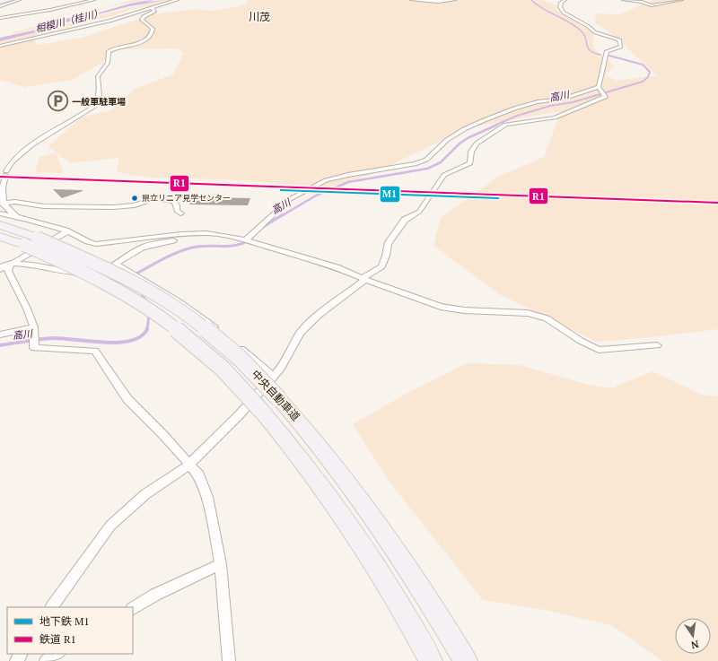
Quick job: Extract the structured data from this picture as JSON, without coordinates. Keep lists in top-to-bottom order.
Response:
{
  "streets": {
    "highway": ["中央自動車道"]
  },
  "districts": ["川茂"],
  "water": ["相模川（桂川）", "高川"],
  "places": {
    "parking": ["一般車駐車場"],
    "other": ["県立リニア見学センター"]
  },
  "lines": ["rail line R1", "metro line M1"],
  "legend": ["地下鉄 M1", "鉄道 R1"],
  "north": "bottom"
}
